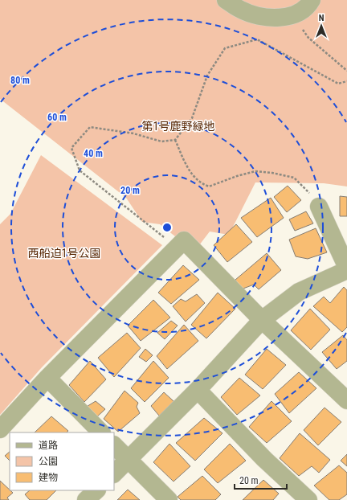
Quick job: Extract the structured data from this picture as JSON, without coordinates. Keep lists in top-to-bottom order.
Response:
{
  "parks": ["第1号鹿野緑地", "西船迫1号公園"],
  "legend": ["道路", "公園", "建物"],
  "scale_bar": "20 m",
  "north": "top",
  "rings": [
    "80 m",
    "60 m",
    "40 m",
    "20 m"
  ]
}
